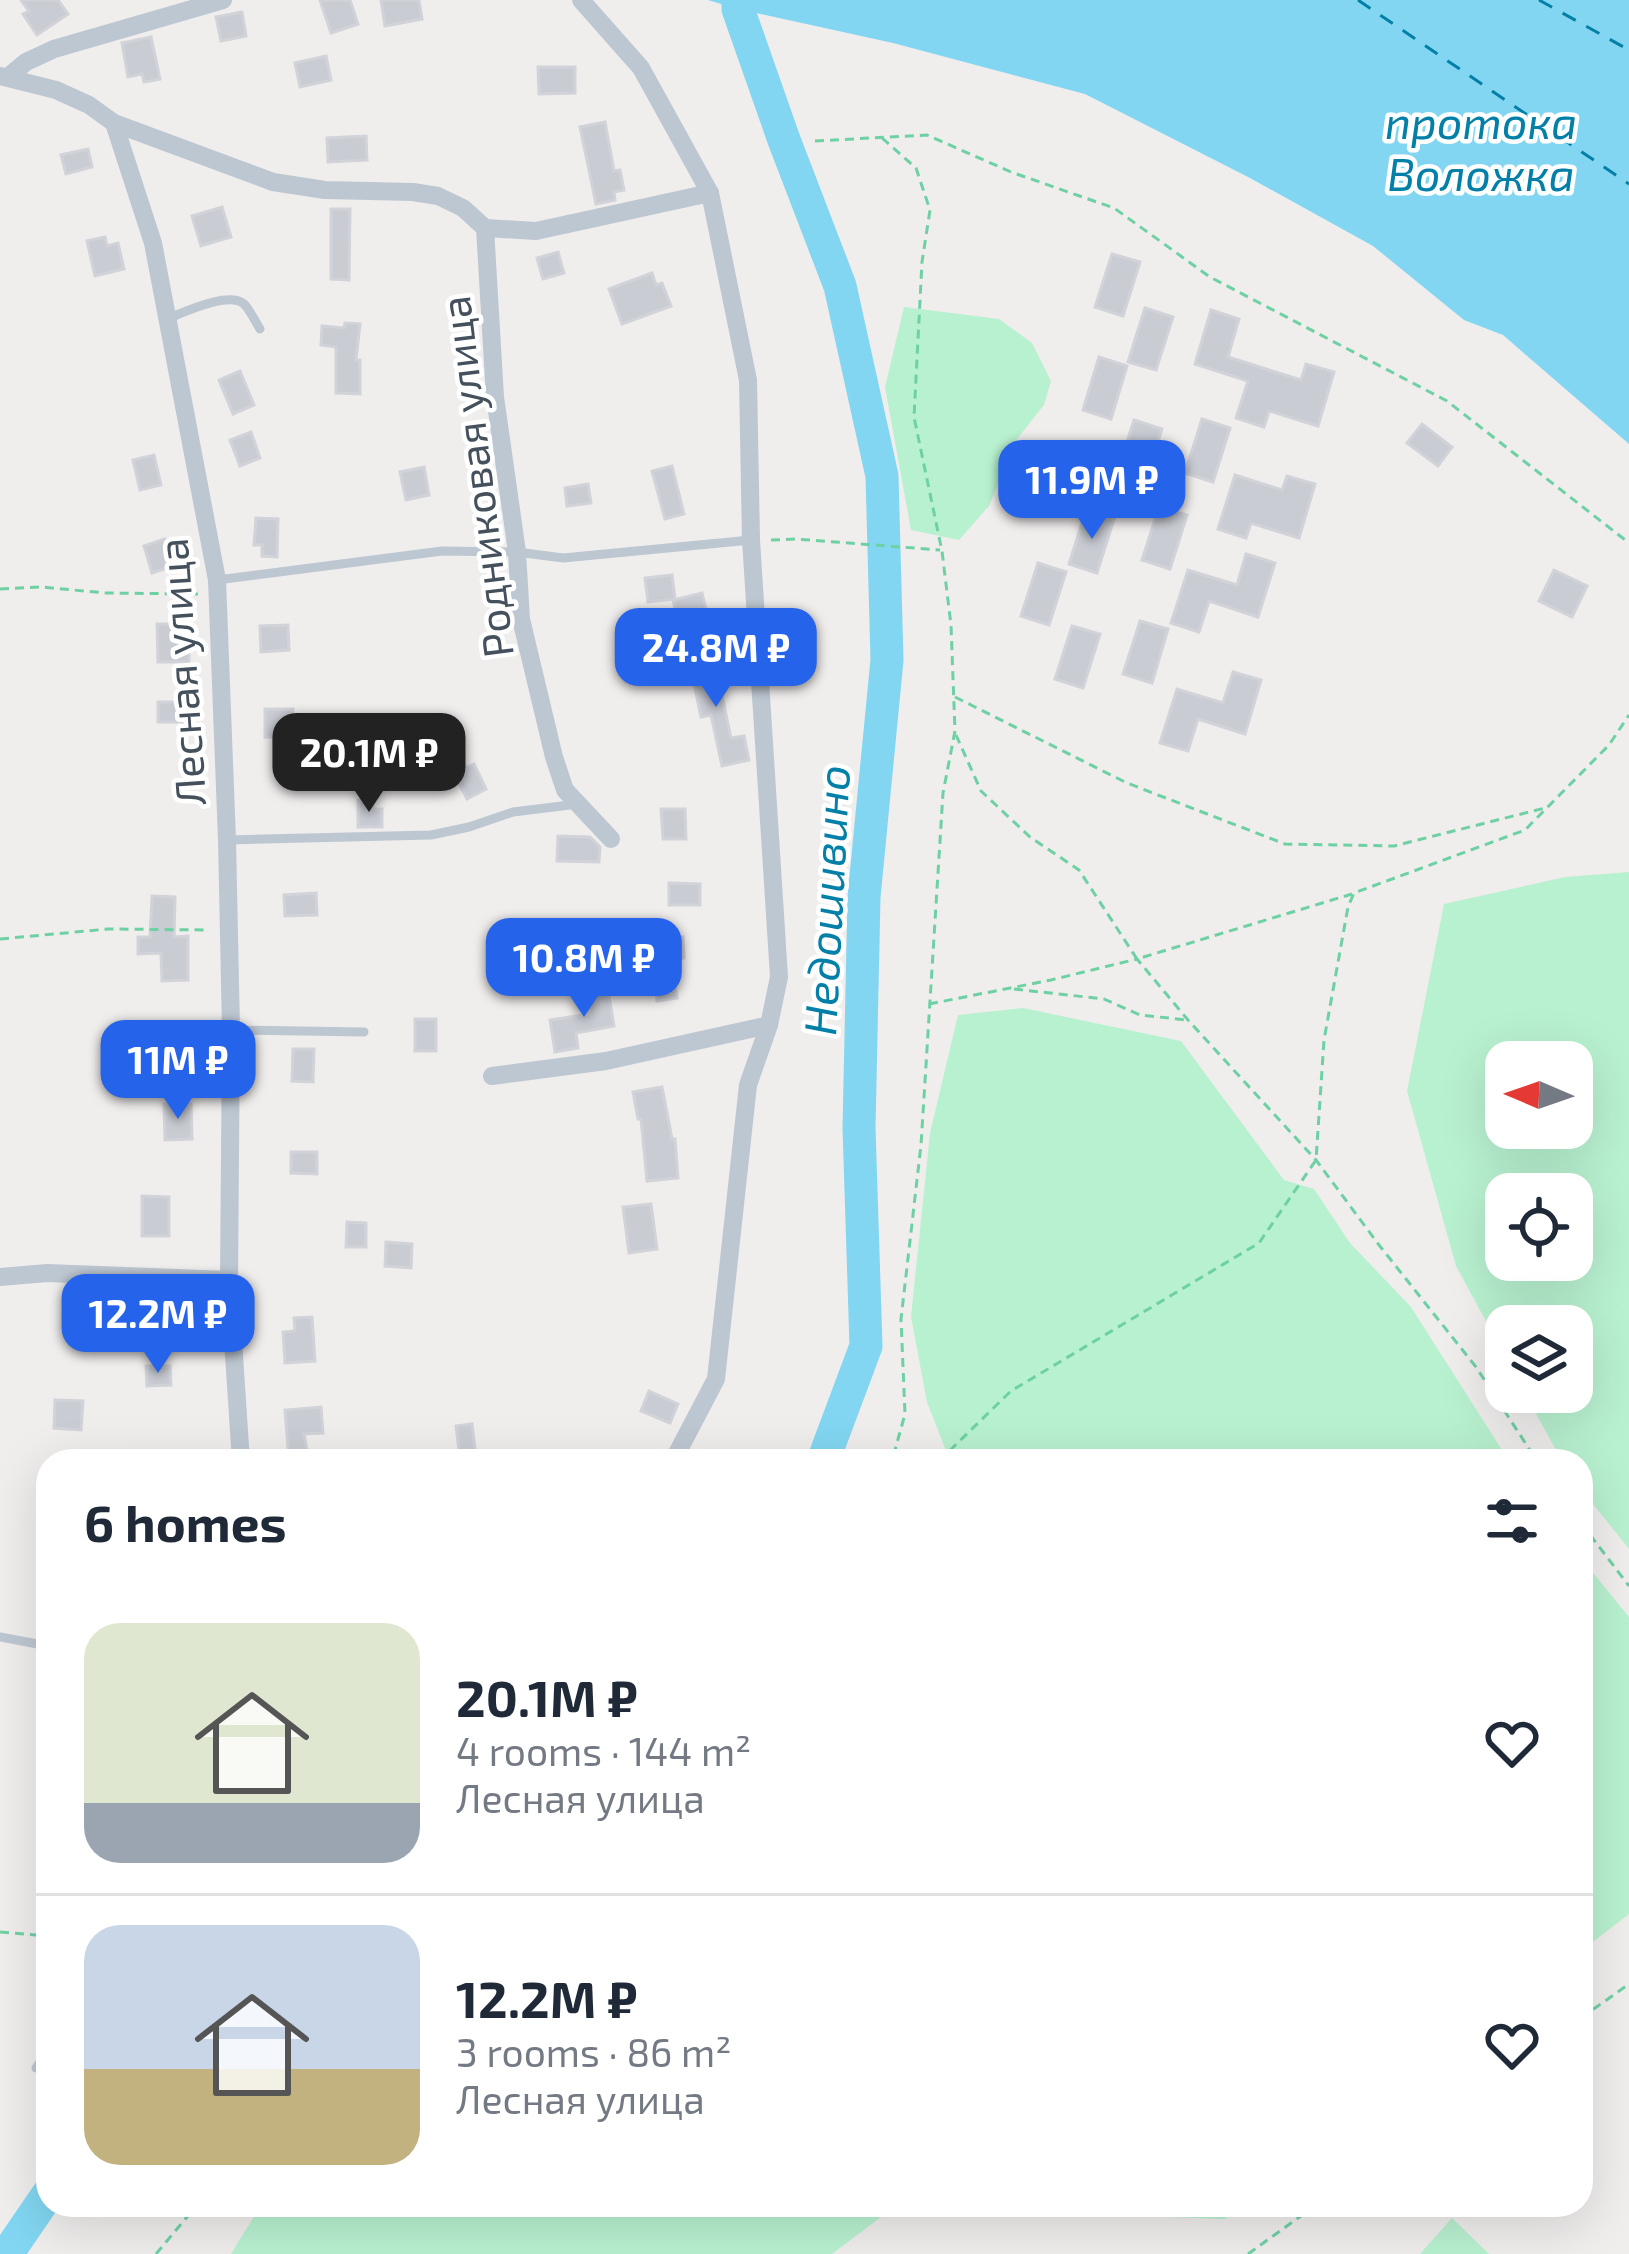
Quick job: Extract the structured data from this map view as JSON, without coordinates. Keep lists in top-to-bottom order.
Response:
{
  "streets": {
    "street": ["Родниковая улица", "Лесная улица"]
  },
  "water": ["протока Воложка", "Недошивино"],
  "north": "left",
  "page": {
    "price": [
      "11.9M ₽",
      "24.8M ₽",
      "20.1M ₽",
      "10.8M ₽",
      "11M ₽",
      "12.2M ₽"
    ],
    "heading": "6 homes",
    "list": [
      {
        "name": "20.1M ₽",
        "note": "4 rooms · 144 m² · Лесная улица"
      },
      {
        "name": "12.2M ₽",
        "note": "3 rooms · 86 m² · Лесная улица"
      }
    ]
  }
}
